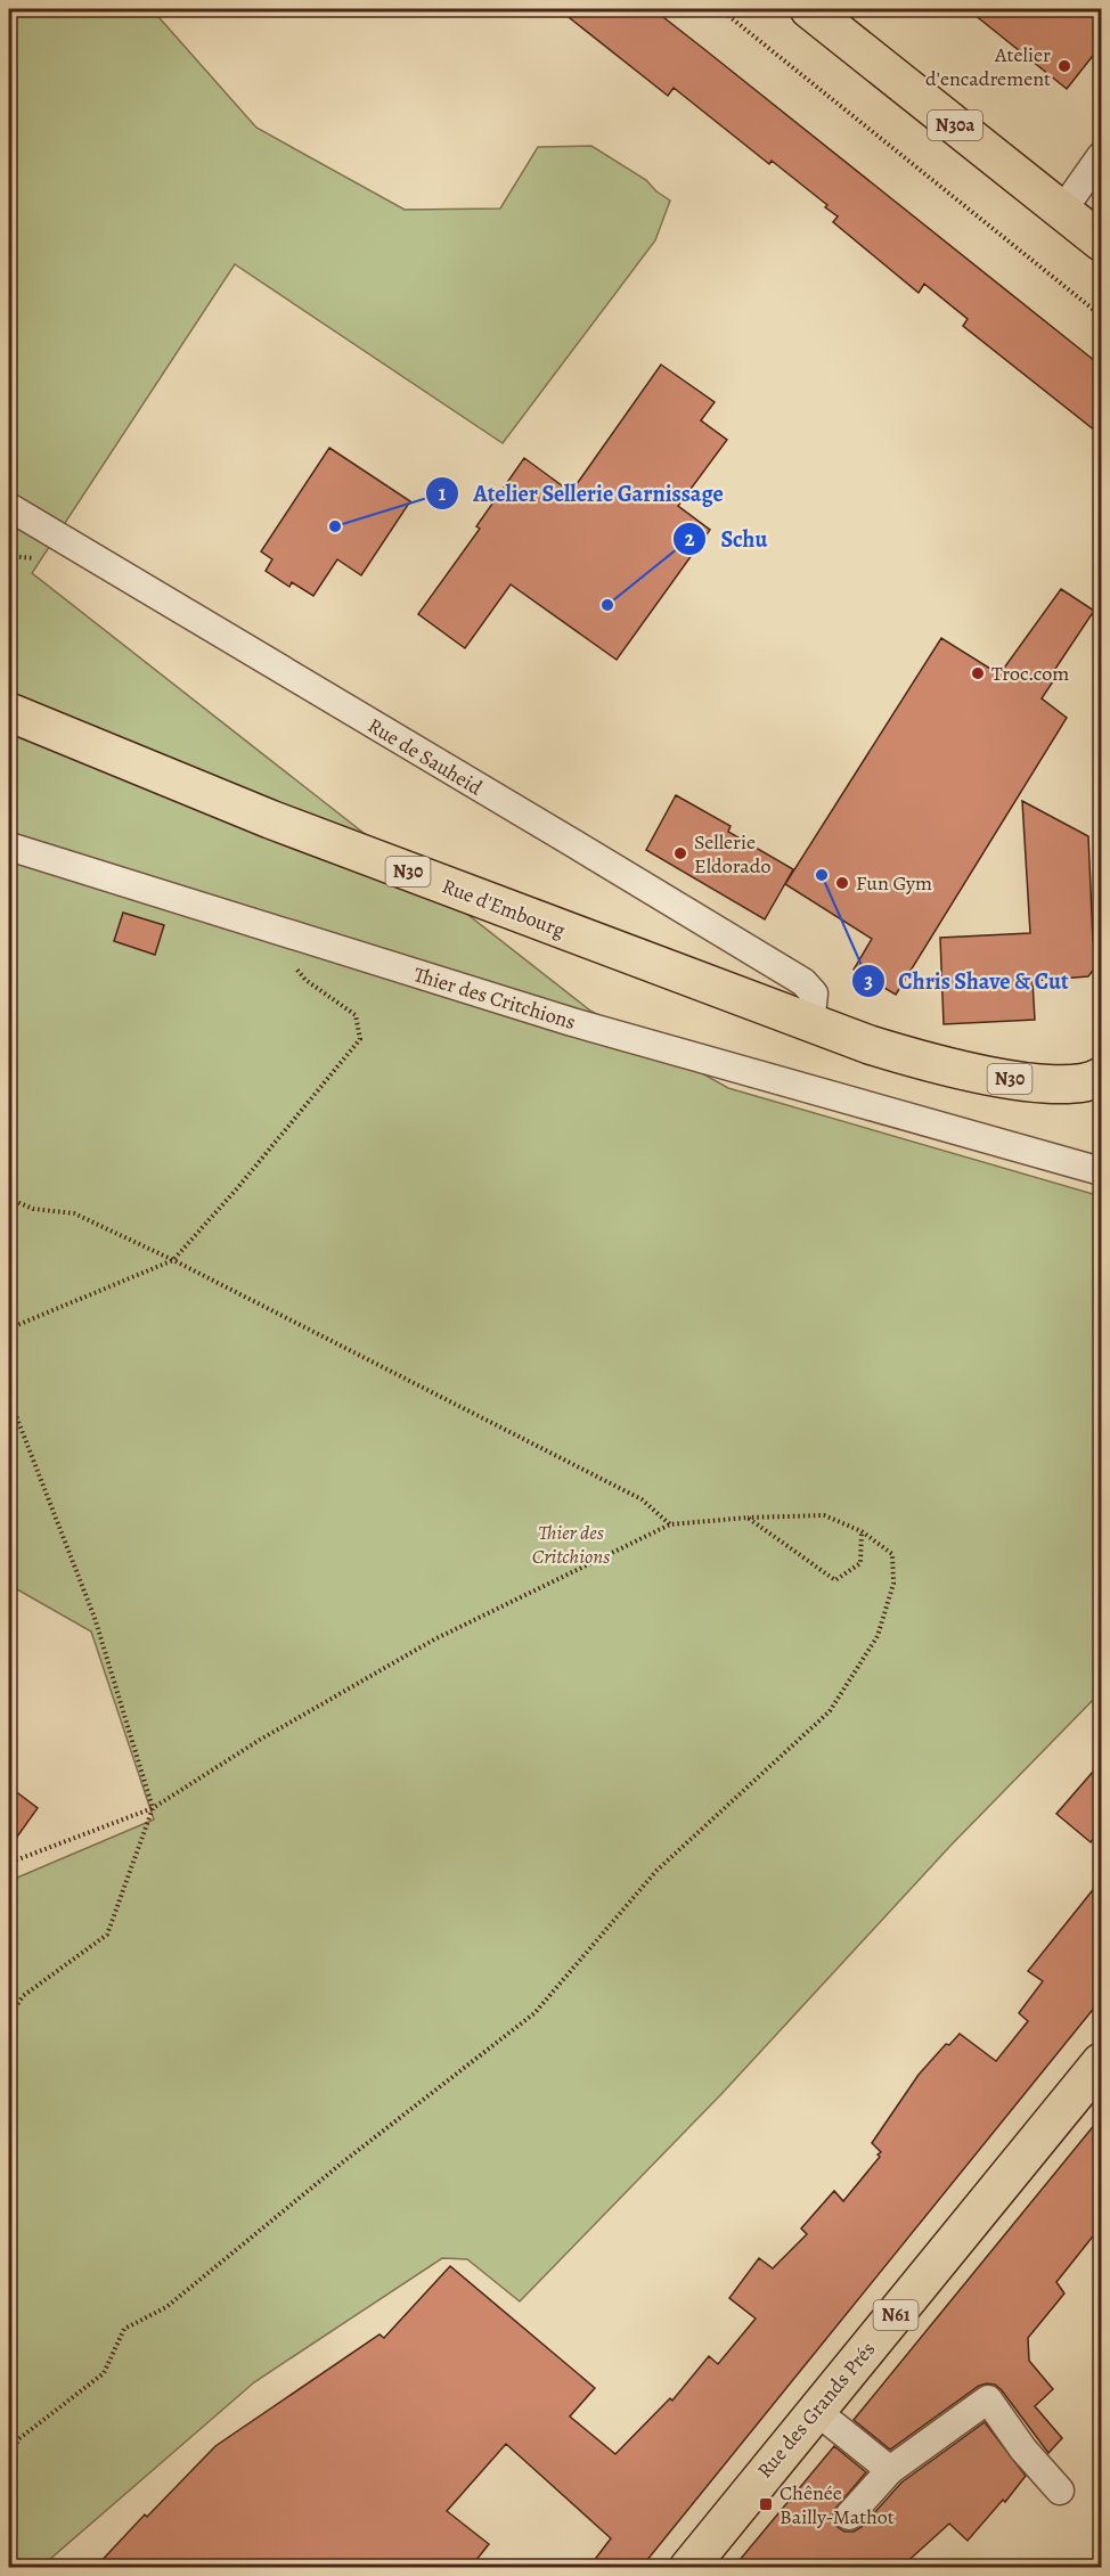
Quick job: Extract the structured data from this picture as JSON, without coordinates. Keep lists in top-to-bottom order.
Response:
{
  "streets": {
    "main road": [
      "N30a",
      "N30",
      "Rue d'Embourg",
      "N61",
      "Rue des Grands Prés"
    ],
    "street": ["Rue de Sauheid", "Thier des Critchions"]
  },
  "crossings": [
    ["Rue de Sauheid", "N30"],
    ["Rue de Sauheid", "Rue d'Embourg"],
    ["N30", "Rue d'Embourg"]
  ],
  "parks": ["Thier des Critchions"],
  "places": {
    "other": [
      "Atelier d'encadrement",
      "Atelier Sellerie Garnissage",
      "Schu",
      "Troc.com",
      "Sellerie Eldorado",
      "Chris Shave & Cut",
      "Fun Gym"
    ],
    "transit": ["Chênée Bailly-Mathot"]
  }
}
